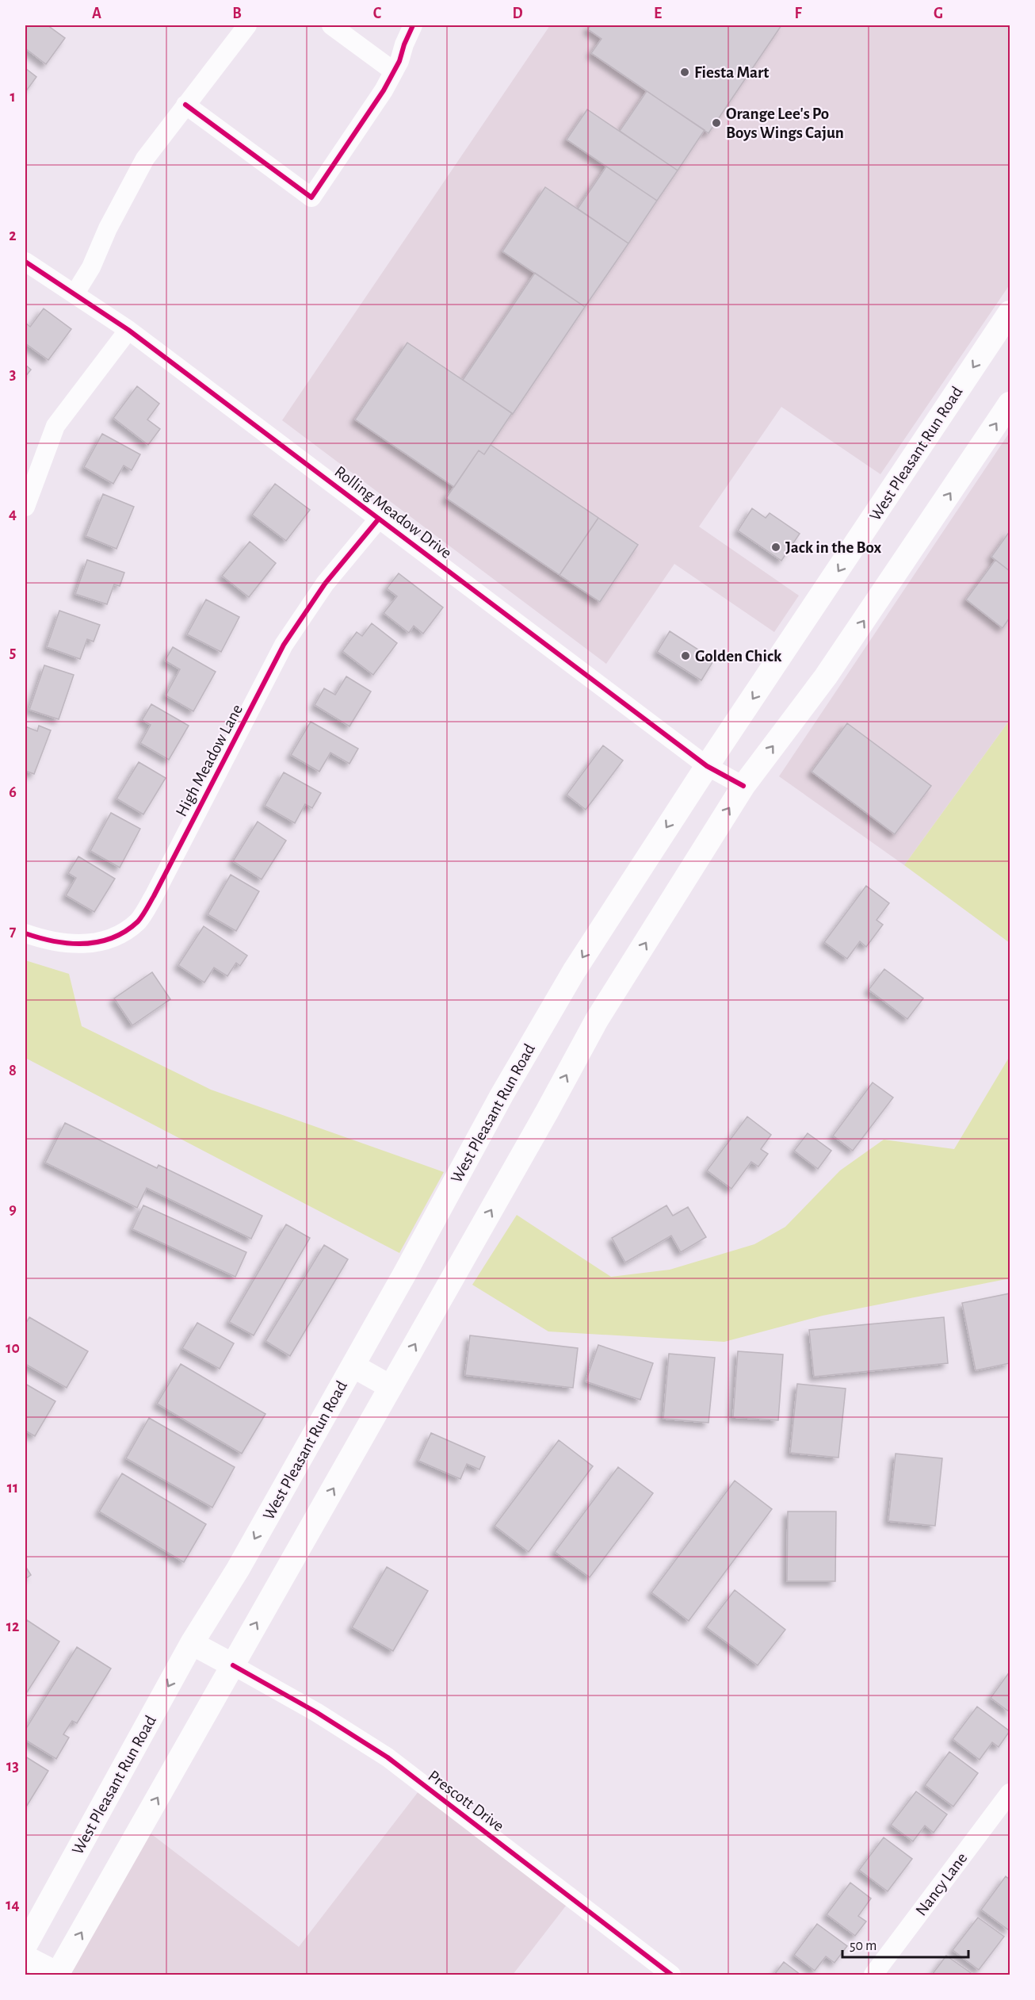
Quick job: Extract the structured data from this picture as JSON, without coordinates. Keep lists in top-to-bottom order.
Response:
{
  "streets": {
    "main road": ["West Pleasant Run Road"],
    "street": [
      "Rolling Meadow Drive",
      "High Meadow Lane",
      "Prescott Drive",
      "Nancy Lane"
    ]
  },
  "crossings": [
    ["West Pleasant Run Road", "Rolling Meadow Drive"],
    ["Rolling Meadow Drive", "High Meadow Lane"]
  ],
  "places": [
    "Fiesta Mart",
    "Orange Lee's Po Boys Wings Cajun",
    "Jack in the Box",
    "Golden Chick"
  ],
  "scale_bar": "50 m",
  "grid": {
    "columns": [
      "A",
      "B",
      "C",
      "D",
      "E",
      "F",
      "G"
    ],
    "rows": [
      "1",
      "2",
      "3",
      "4",
      "5",
      "6",
      "7",
      "8",
      "9",
      "10",
      "11",
      "12",
      "13",
      "14"
    ]
  }
}
